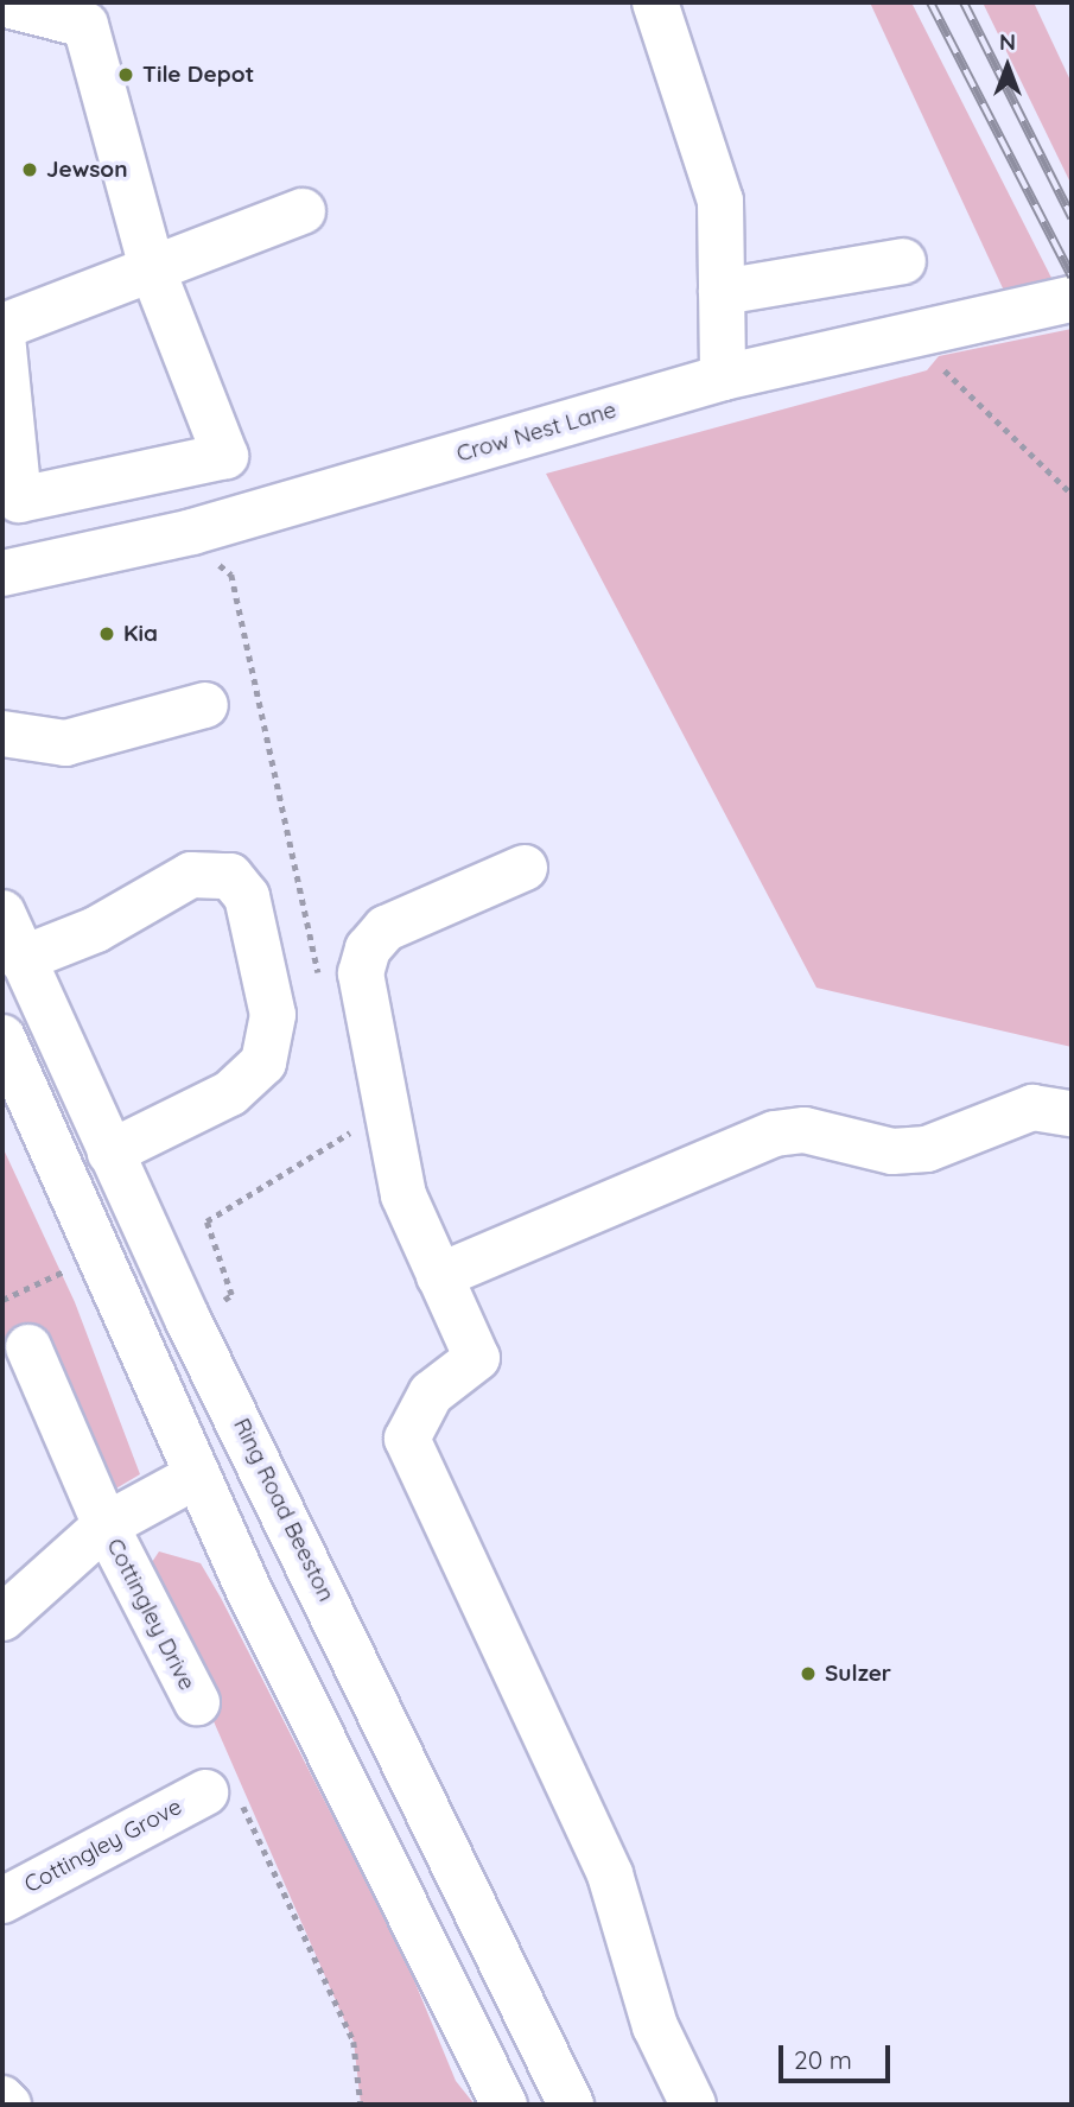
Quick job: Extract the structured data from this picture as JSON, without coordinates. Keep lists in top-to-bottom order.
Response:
{
  "streets": {
    "main road": [
      "Crow Nest Lane",
      "Ring Road Beeston",
      "Cottingley Drive",
      "Cottingley Grove"
    ]
  },
  "places": [
    "Tile Depot",
    "Jewson",
    "Kia",
    "Sulzer"
  ],
  "scale_bar": "20 m",
  "north": "top"
}
